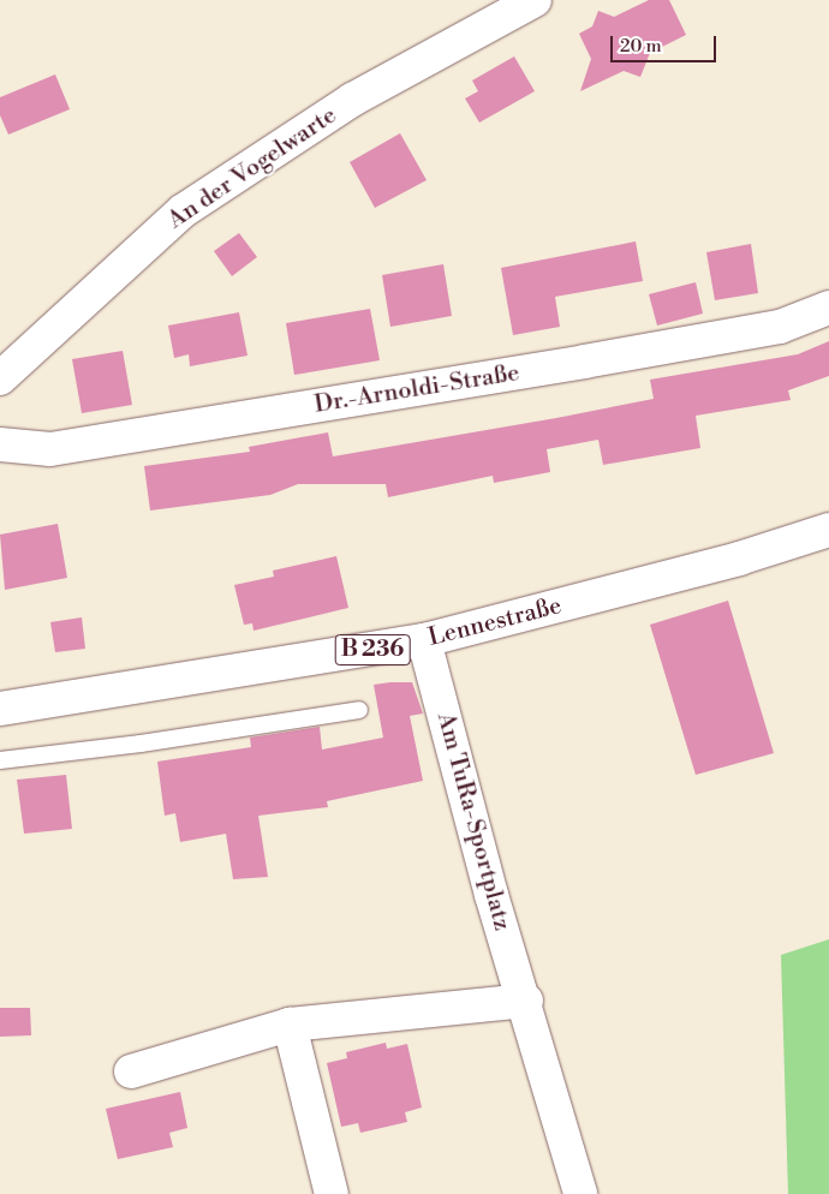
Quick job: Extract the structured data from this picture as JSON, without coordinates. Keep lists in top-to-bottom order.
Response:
{
  "streets": {
    "street": [
      "An der Vogelwarte",
      "Dr.-Arnoldi-Straße",
      "Lennestraße",
      "B 236",
      "Am TuRa-Sportplatz"
    ]
  },
  "crossings": [
    ["Lennestraße", "Am TuRa-Sportplatz"]
  ],
  "scale_bar": "20 m"
}
